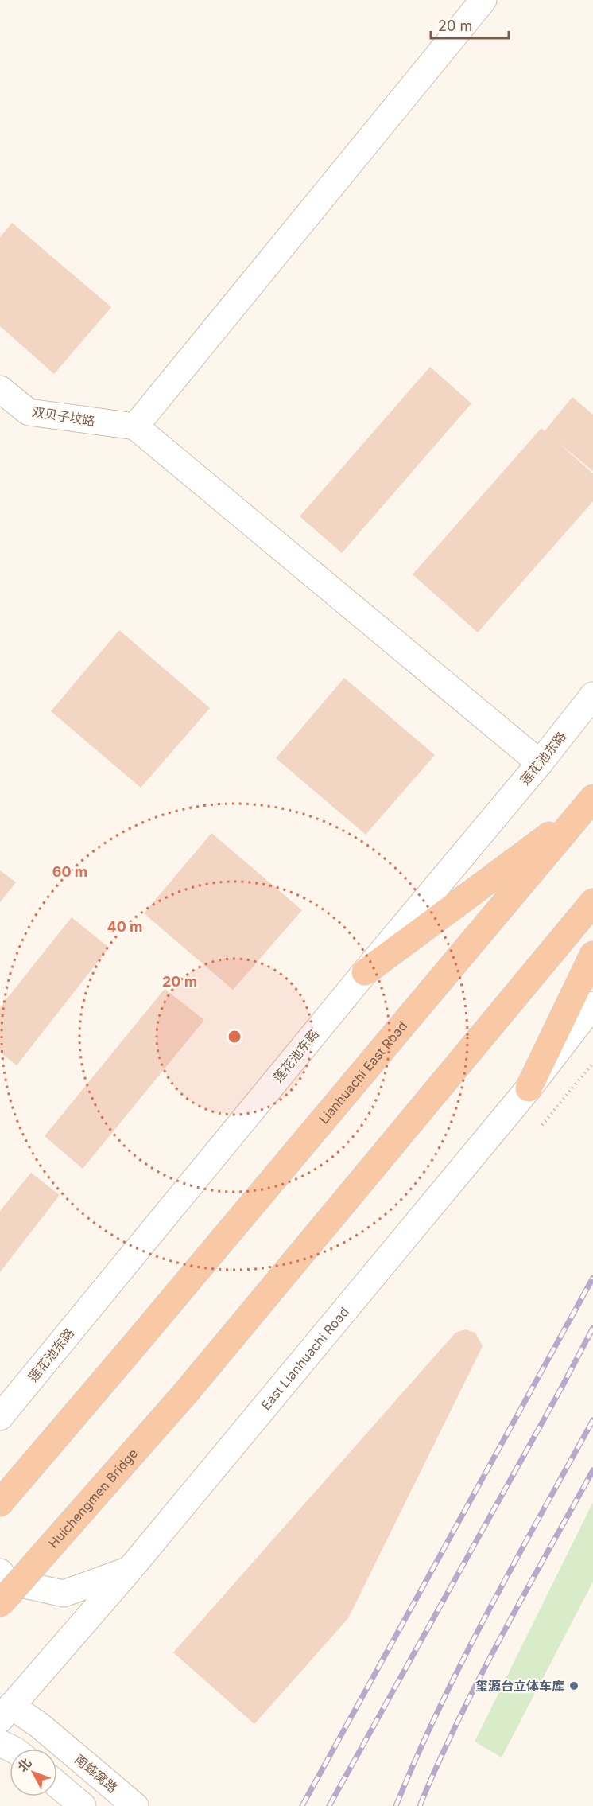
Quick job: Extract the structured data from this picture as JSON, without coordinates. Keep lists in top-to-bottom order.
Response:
{
  "streets": {
    "highway": ["Lianhuachi East Road", "Huichengmen Bridge"],
    "street": [
      "双贝子坟路",
      "莲花池东路",
      "East Lianhuachi Road",
      "南蜂窝路"
    ]
  },
  "crossings": [
    ["East Lianhuachi Road", "南蜂窝路"]
  ],
  "places": ["玺源台立体车库"],
  "scale_bar": "20 m",
  "north": "top left",
  "rings": ["60 m", "40 m", "20 m"]
}
